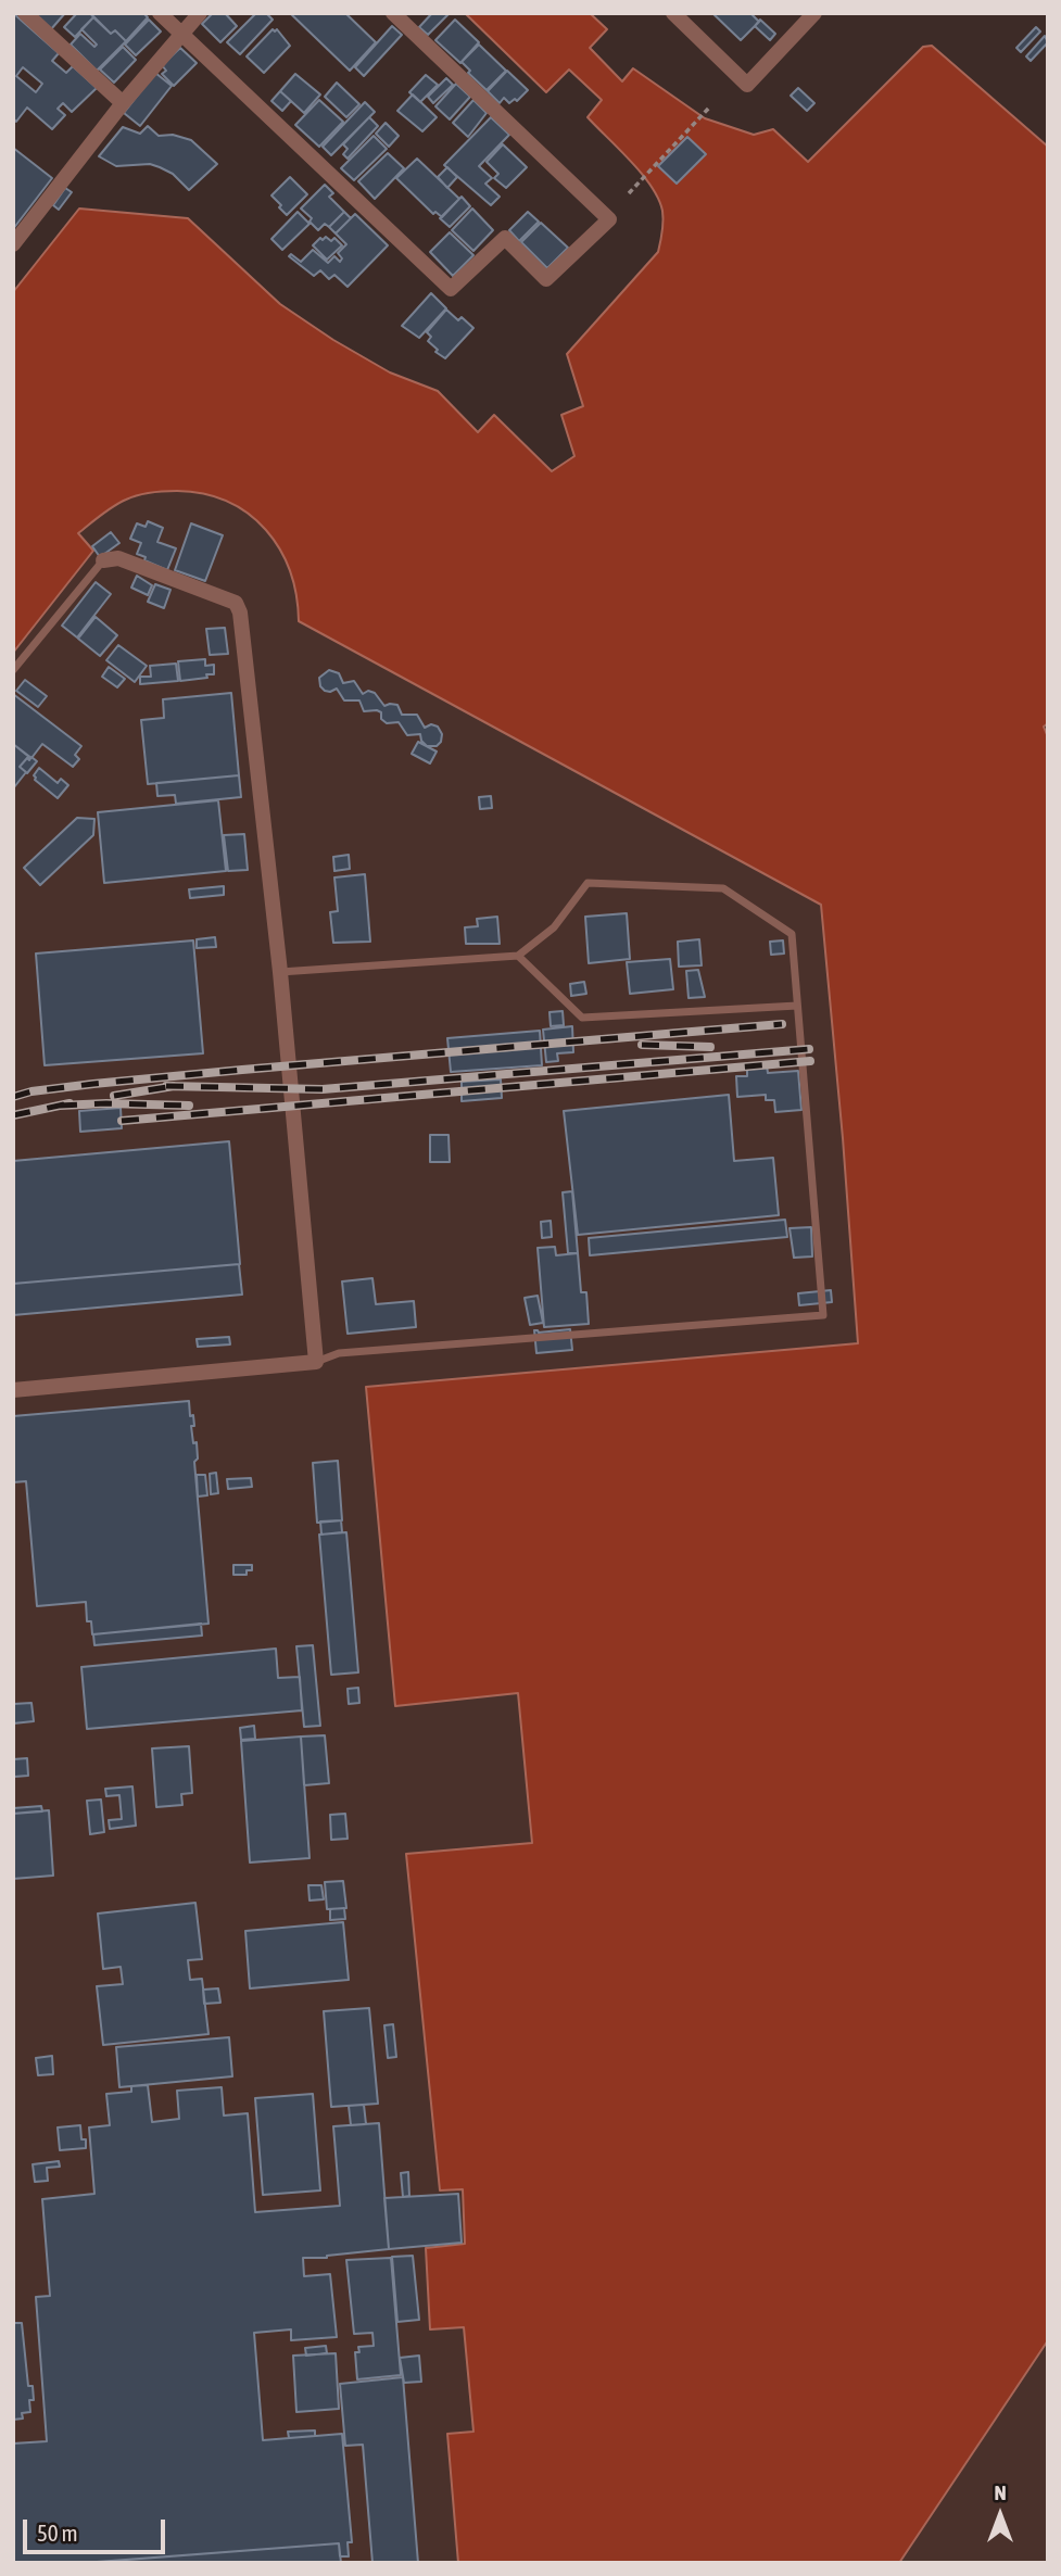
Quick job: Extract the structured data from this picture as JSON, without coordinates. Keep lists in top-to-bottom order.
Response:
{
  "scale_bar": "50 m",
  "north": "top"
}
